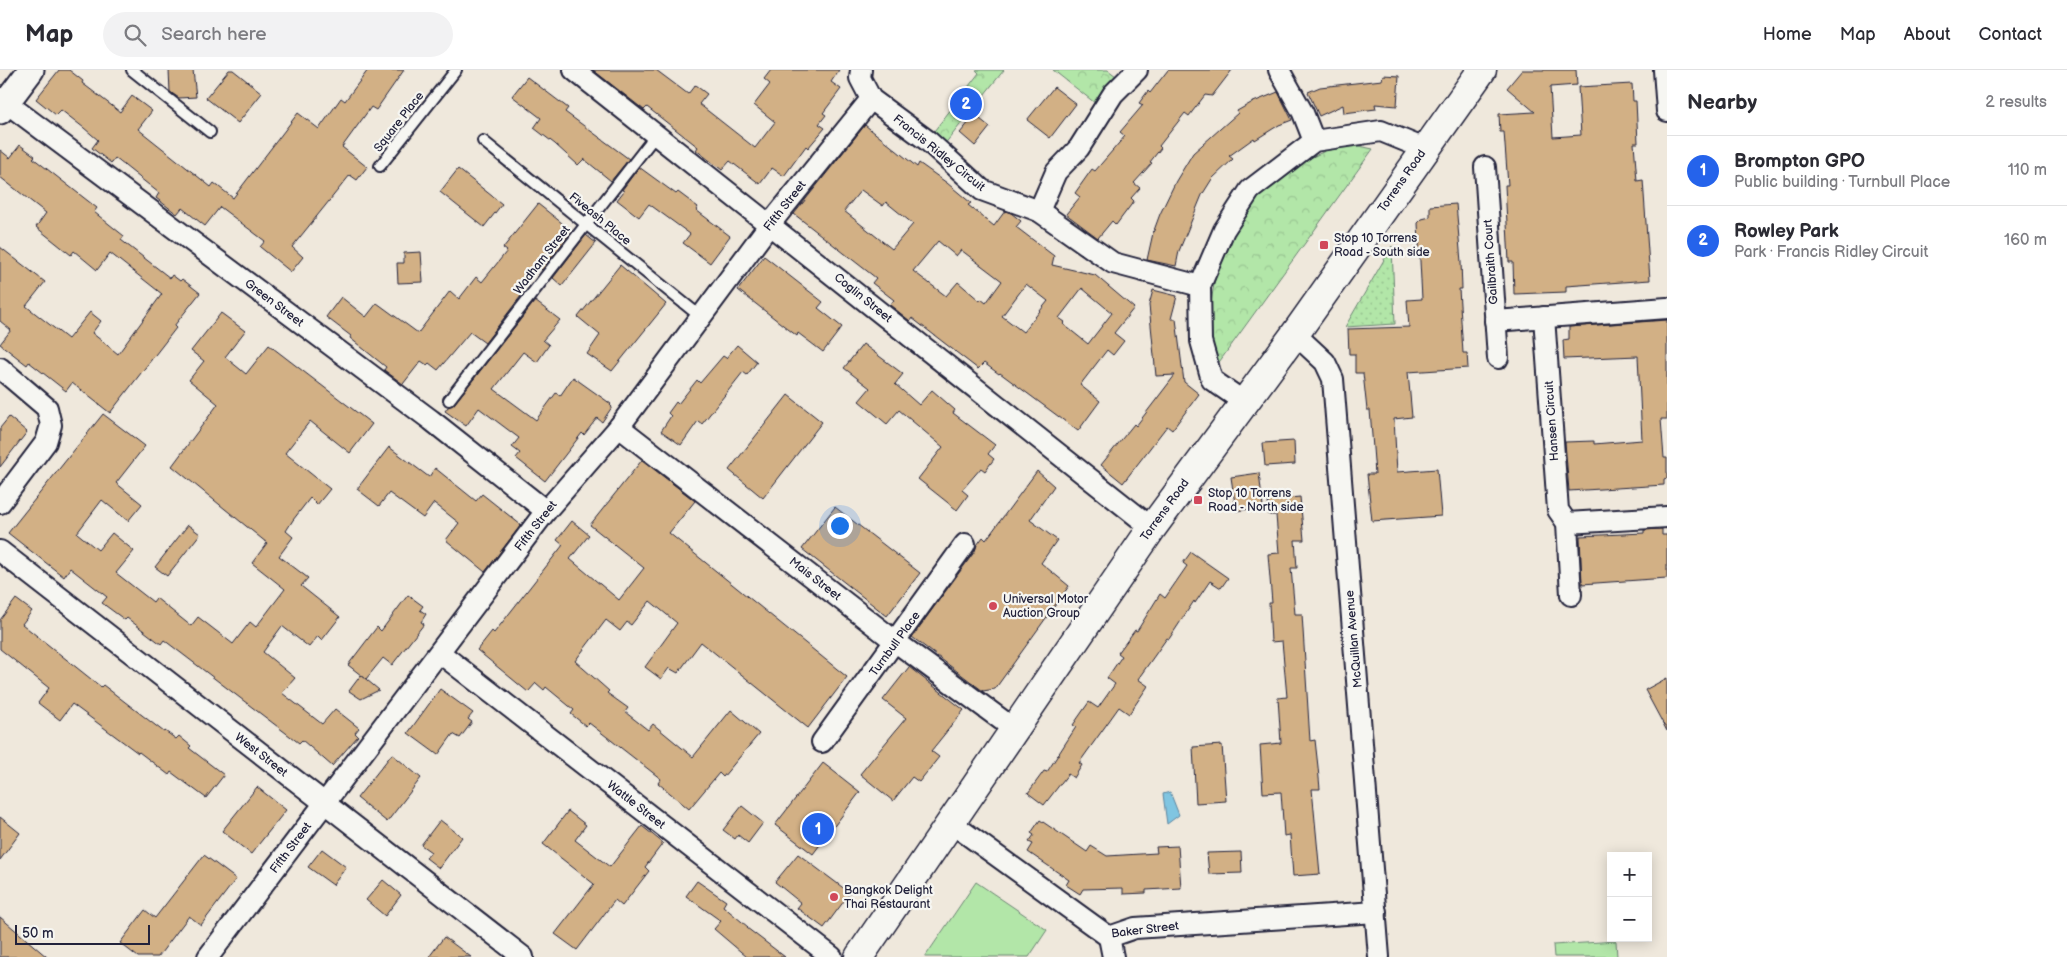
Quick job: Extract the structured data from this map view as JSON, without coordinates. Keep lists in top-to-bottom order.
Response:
{
  "streets": {
    "main road": ["Torrens Road"],
    "street": [
      "Francis Ridley Circuit",
      "Fifth Street",
      "Gailbraith Court",
      "Coglin Street",
      "Green Street",
      "Hansen Circuit",
      "Mais Street",
      "McQuillan Avenue",
      "Turnbull Place",
      "West Street",
      "Wattle Street",
      "Baker Street"
    ],
    "lane": ["Square Place", "Fiveash Place", "Wadham Street"]
  },
  "crossings": [
    ["Francis Ridley Circuit", "Fifth Street"],
    ["Torrens Road", "Coglin Street"],
    ["Torrens Road", "Mais Street"],
    ["Torrens Road", "McQuillan Avenue"],
    ["Torrens Road", "Baker Street"],
    ["Fifth Street", "Fiveash Place"],
    ["Fifth Street", "Coglin Street"],
    ["Fifth Street", "Green Street"],
    ["Fifth Street", "Mais Street"],
    ["Fifth Street", "West Street"],
    ["Fifth Street", "Wattle Street"],
    ["Fiveash Place", "Wadham Street"],
    ["Wadham Street", "Coglin Street"],
    ["Mais Street", "Turnbull Place"],
    ["McQuillan Avenue", "Baker Street"]
  ],
  "places": {
    "transit": ["Stop 10 Torrens Road - South side", "Stop 10 Torrens Road - North side"],
    "other": ["Universal Motor Auction Group", "Bangkok Delight Thai Restaurant"]
  },
  "scale_bar": "50 m",
  "page": {
    "header": "Map",
    "search": "Search here",
    "nav": [
      "Home",
      "Map",
      "About",
      "Contact"
    ],
    "heading": ["Nearby", "2 results"],
    "pins": ["2", "1"],
    "list": [
      {
        "mark": "1",
        "name": "Brompton GPO",
        "note": "Public building · Turnbull Place",
        "value": "110 m"
      },
      {
        "mark": "2",
        "name": "Rowley Park",
        "note": "Park · Francis Ridley Circuit",
        "value": "160 m"
      }
    ],
    "map_buttons": ["+", "−"],
    "scale": "50 m"
  }
}
